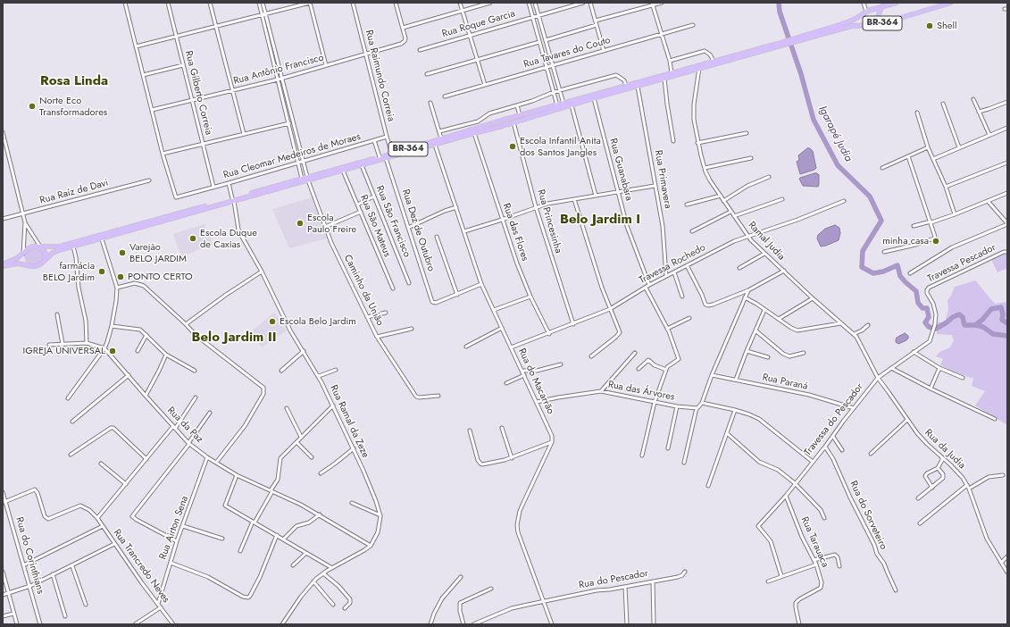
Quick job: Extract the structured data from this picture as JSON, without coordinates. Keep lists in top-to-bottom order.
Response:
{
  "streets": {
    "highway": ["BR-364"],
    "street": [
      "Rua Roque Garcia",
      "Rua Tavares do Couto",
      "Rua Antônio Francisco",
      "Rua Raimundo Correia",
      "Rua Gilberto Correia",
      "Rua Cleomar Medeiros de Moraes",
      "Rua Guanabara",
      "Rua Primavera",
      "Rua Raíz de Davi",
      "Rua São Francisco",
      "Rua Princesinha",
      "Rua São Mateus",
      "Rua Dez de Outubro",
      "Rua das Flores",
      "Ramal Judia",
      "Travessa Pescador",
      "Travessa Rochedo",
      "Caminho da União",
      "Rua do Macarrão",
      "Rua Paraná",
      "Rua das Árvores",
      "Travessa do Pescador",
      "Rua Ramal da Zeze",
      "Rua da Paz",
      "Rua da Judia",
      "Rua do Sorveteiro",
      "Rua Airton Sena",
      "Rua Tarauaca",
      "Rua do Corinthians",
      "Rua Trancredo Neves",
      "Rua do Pescador"
    ]
  },
  "crossings": [
    ["BR-364", "Rua Raimundo Correia"],
    ["BR-364", "Rua Cleomar Medeiros de Moraes"],
    ["BR-364", "Rua Guanabara"],
    ["BR-364", "Rua Primavera"],
    ["BR-364", "Rua São Francisco"],
    ["BR-364", "Rua Princesinha"],
    ["BR-364", "Rua São Mateus"],
    ["BR-364", "Rua Dez de Outubro"],
    ["BR-364", "Rua das Flores"],
    ["BR-364", "Ramal Judia"],
    ["BR-364", "Caminho da União"],
    ["BR-364", "Rua do Macarrão"],
    ["BR-364", "Rua Ramal da Zeze"],
    ["Rua Antônio Francisco", "Rua Raimundo Correia"],
    ["Rua Antônio Francisco", "Rua Gilberto Correia"],
    ["Rua Antônio Francisco", "Caminho da União"],
    ["Rua Raimundo Correia", "Rua Cleomar Medeiros de Moraes"],
    ["Rua Gilberto Correia", "Rua Cleomar Medeiros de Moraes"],
    ["Rua Cleomar Medeiros de Moraes", "Caminho da União"],
    ["Rua Cleomar Medeiros de Moraes", "Rua Ramal da Zeze"],
    ["Rua Guanabara", "Travessa Rochedo"],
    ["Rua Primavera", "Travessa Rochedo"],
    ["Rua Princesinha", "Travessa Rochedo"],
    ["Rua das Flores", "Travessa Rochedo"],
    ["Ramal Judia", "Travessa Rochedo"],
    ["Ramal Judia", "Travessa do Pescador"],
    ["Ramal Judia", "Rua da Judia"],
    ["Travessa Pescador", "Travessa do Pescador"],
    ["Travessa Rochedo", "Rua do Macarrão"],
    ["Rua do Macarrão", "Rua das Árvores"],
    ["Rua Paraná", "Travessa do Pescador"],
    ["Travessa do Pescador", "Rua da Judia"],
    ["Travessa do Pescador", "Rua do Sorveteiro"],
    ["Travessa do Pescador", "Rua Tarauaca"],
    ["Rua Ramal da Zeze", "Rua da Paz"],
    ["Rua da Paz", "Rua Airton Sena"],
    ["Rua Airton Sena", "Rua Trancredo Neves"]
  ],
  "districts": ["Rosa Linda", "Belo Jardim I", "Belo Jardim II"],
  "water": ["Igarapé Judia"],
  "places": [
    "Shell",
    "Norte Eco Transformadores",
    "Escola Infantil Anita dos Santos Jangles",
    "Escola Paulo Freire",
    "Escola Duque de Caxias",
    "minha casa",
    "Varejão BELO JARDIM",
    "farmácia BELO Jardim",
    "PONTO CERTO",
    "Escola Belo Jardim",
    "IGREJA UNIVERSAL"
  ]
}
